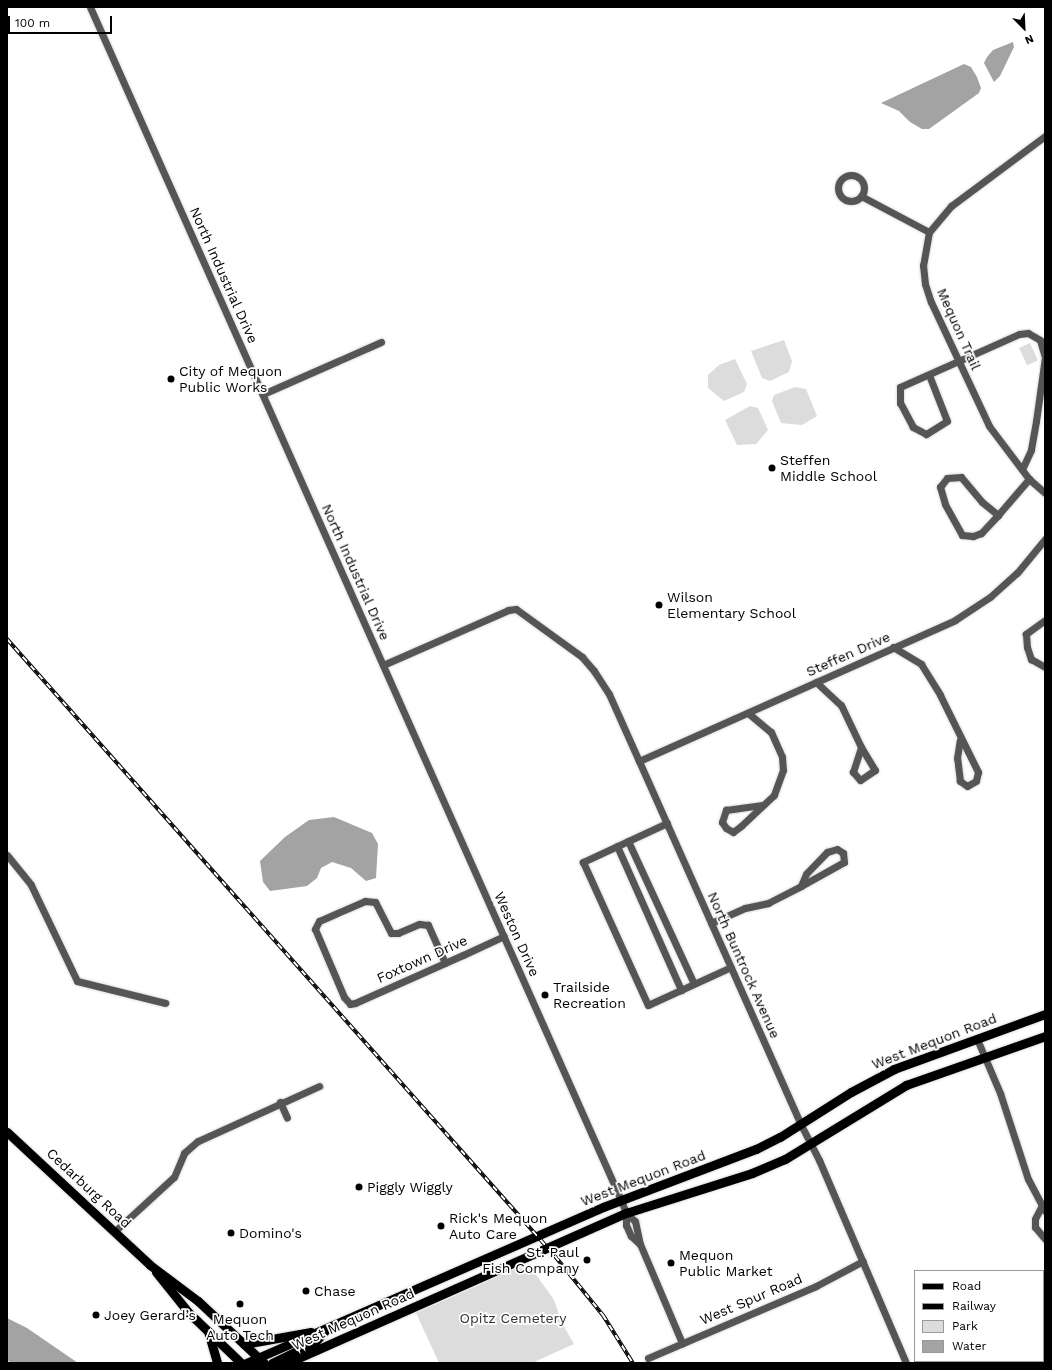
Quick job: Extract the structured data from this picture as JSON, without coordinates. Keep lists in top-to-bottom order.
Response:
{
  "streets": {
    "main road": ["West Mequon Road", "Cedarburg Road"],
    "street": [
      "North Industrial Drive",
      "Mequon Trail",
      "Steffen Drive",
      "Weston Drive",
      "Foxtown Drive",
      "North Buntrock Avenue",
      "West Spur Road"
    ]
  },
  "crossings": [
    ["North Industrial Drive", "Weston Drive"],
    ["North Industrial Drive", "North Buntrock Avenue"],
    ["Steffen Drive", "North Buntrock Avenue"],
    ["Weston Drive", "Foxtown Drive"],
    ["Weston Drive", "North Buntrock Avenue"],
    ["Weston Drive", "West Mequon Road"],
    ["Weston Drive", "West Spur Road"],
    ["North Buntrock Avenue", "West Mequon Road"],
    ["North Buntrock Avenue", "West Spur Road"],
    ["West Mequon Road", "Cedarburg Road"]
  ],
  "parks": ["Opitz Cemetery"],
  "places": [
    "City of Mequon Public Works",
    "Steffen Middle School",
    "Wilson Elementary School",
    "Trailside Recreation",
    "Piggly Wiggly",
    "Rick's Mequon Auto Care",
    "Domino's",
    "St. Paul Fish Company",
    "Mequon Public Market",
    "Chase",
    "Mequon Auto Tech",
    "Joey Gerard’s"
  ],
  "legend": [
    "Road",
    "Railway",
    "Park",
    "Water"
  ],
  "scale_bar": "100 m",
  "north": "bottom right"
}
